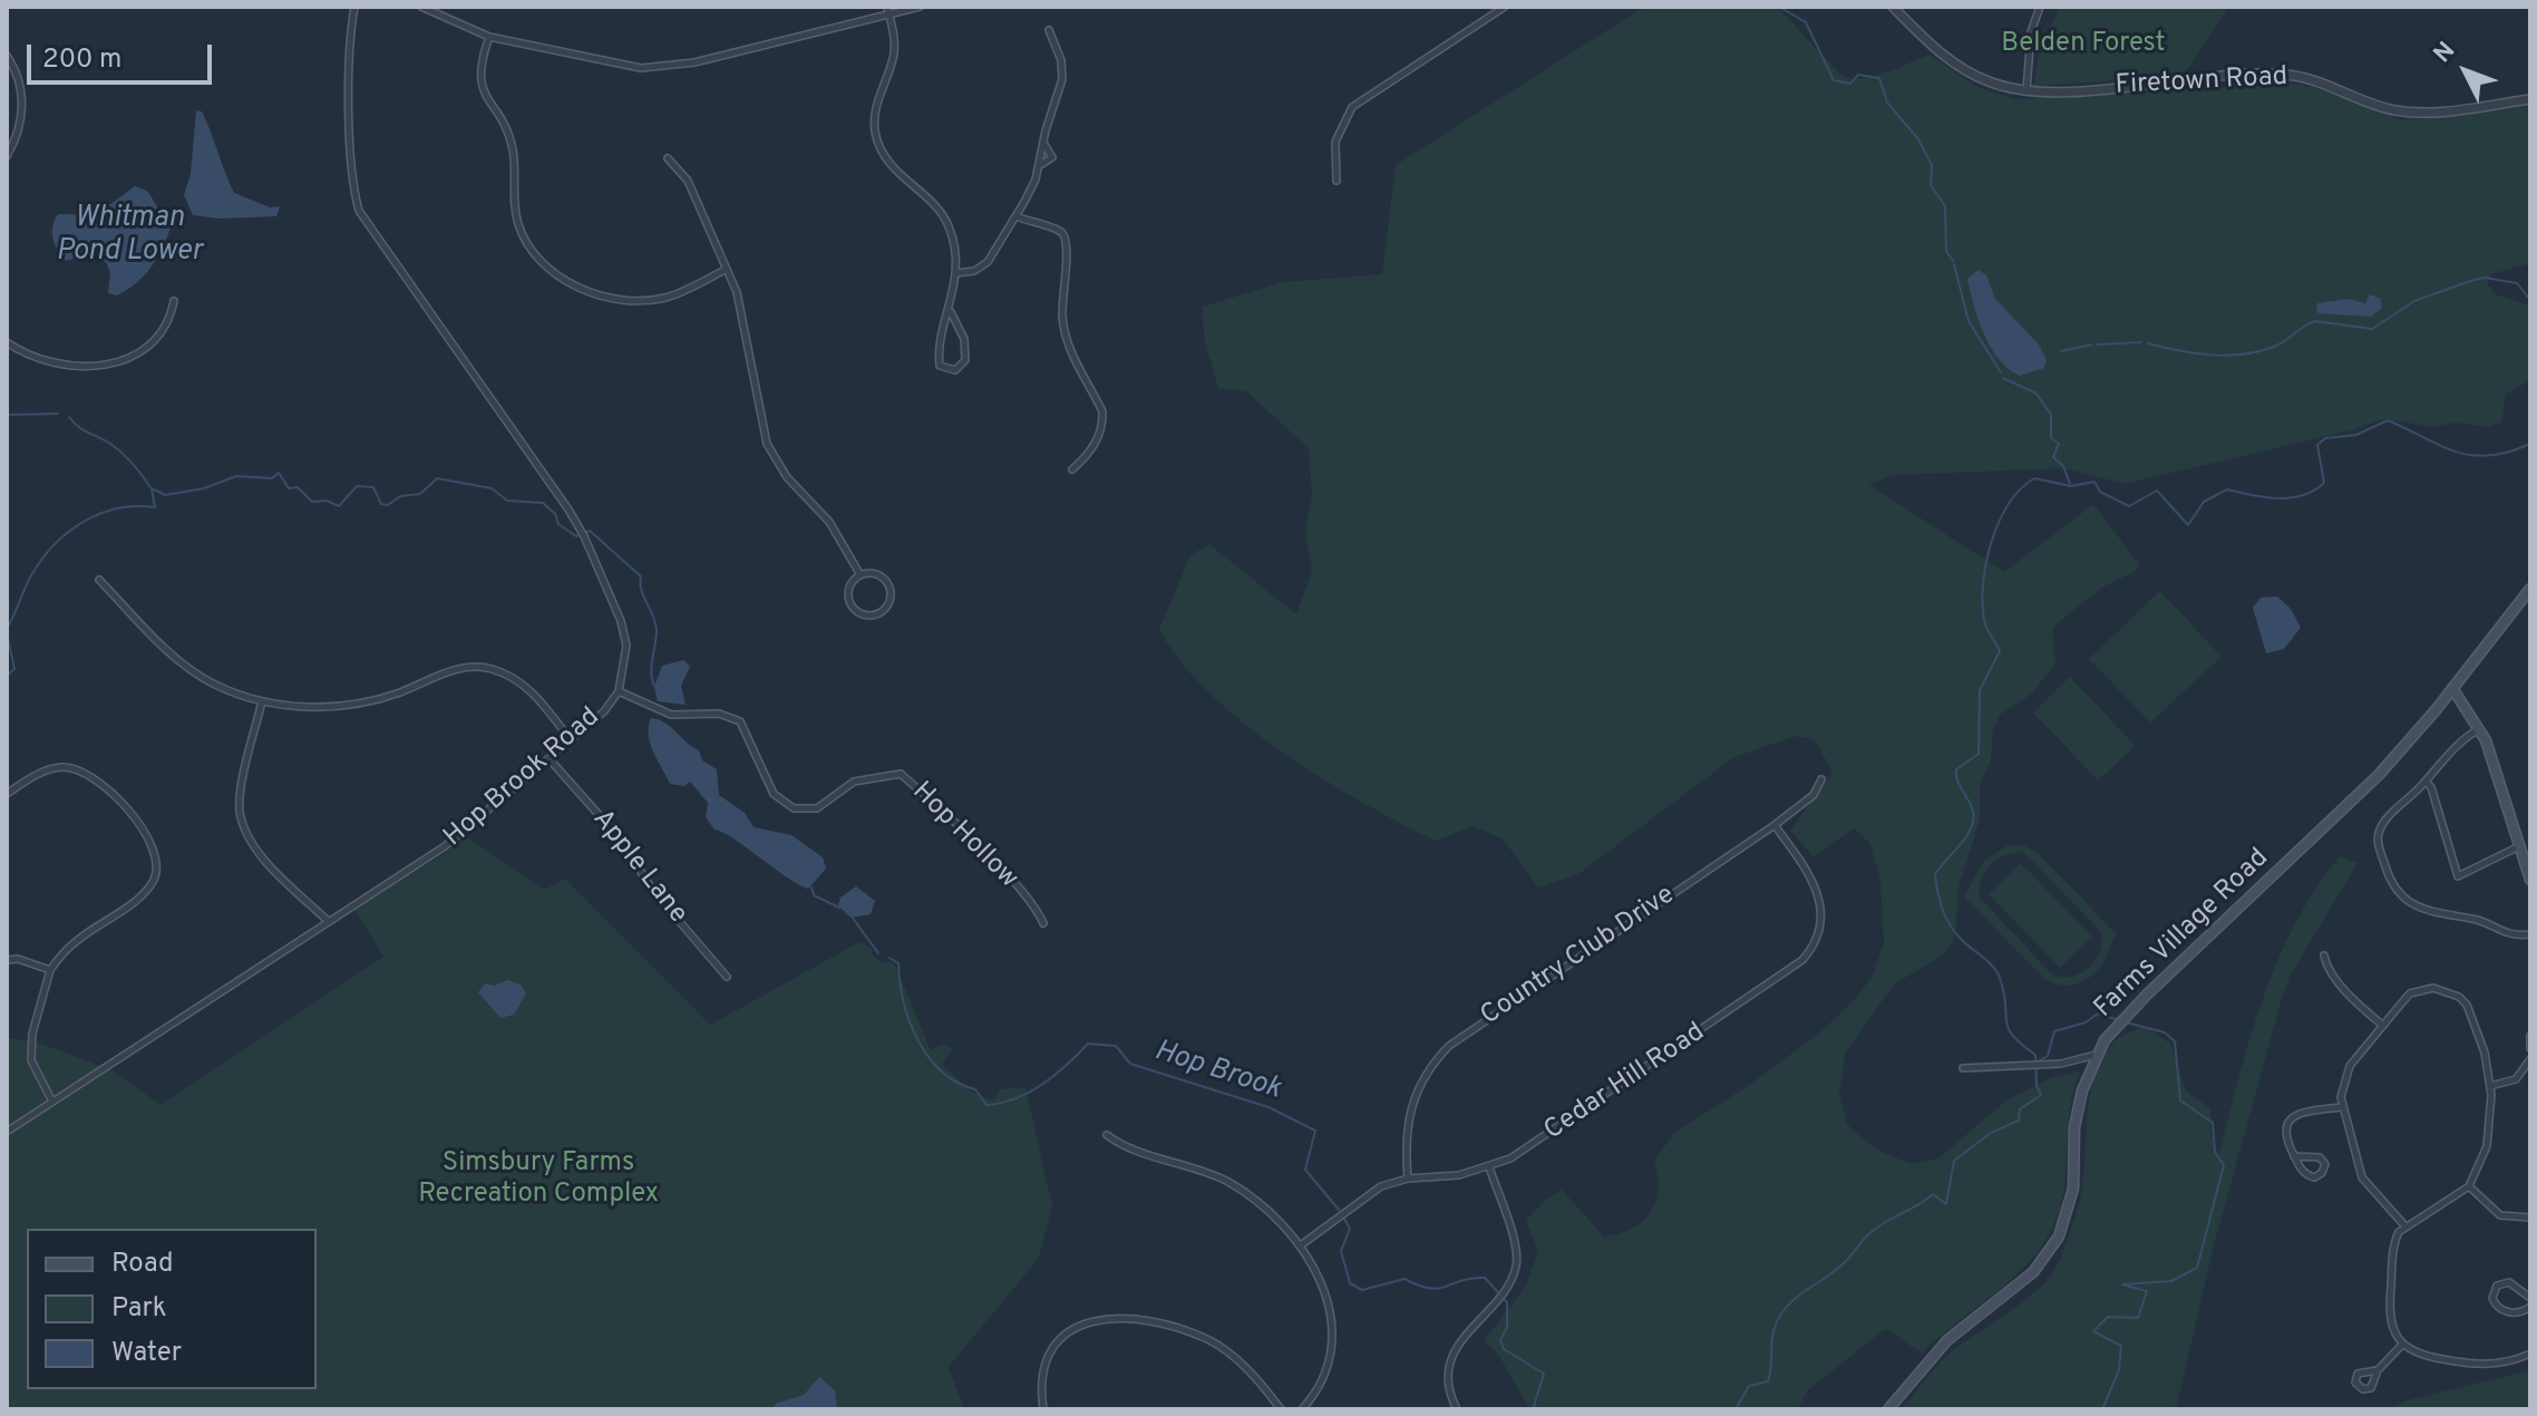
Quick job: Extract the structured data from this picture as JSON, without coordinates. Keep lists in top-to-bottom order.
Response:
{
  "streets": {
    "main road": ["Farms Village Road"],
    "street": [
      "Firetown Road",
      "Hop Brook Road",
      "Hop Hollow",
      "Apple Lane",
      "Country Club Drive",
      "Cedar Hill Road"
    ]
  },
  "crossings": [
    ["Hop Brook Road", "Hop Hollow"],
    ["Hop Brook Road", "Apple Lane"],
    ["Country Club Drive", "Cedar Hill Road"]
  ],
  "water": ["Whitman Pond Lower", "Hop Brook"],
  "parks": ["Belden Forest", "Simsbury Farms Recreation Complex"],
  "legend": ["Road", "Park", "Water"],
  "scale_bar": "200 m",
  "north": "top left"
}
